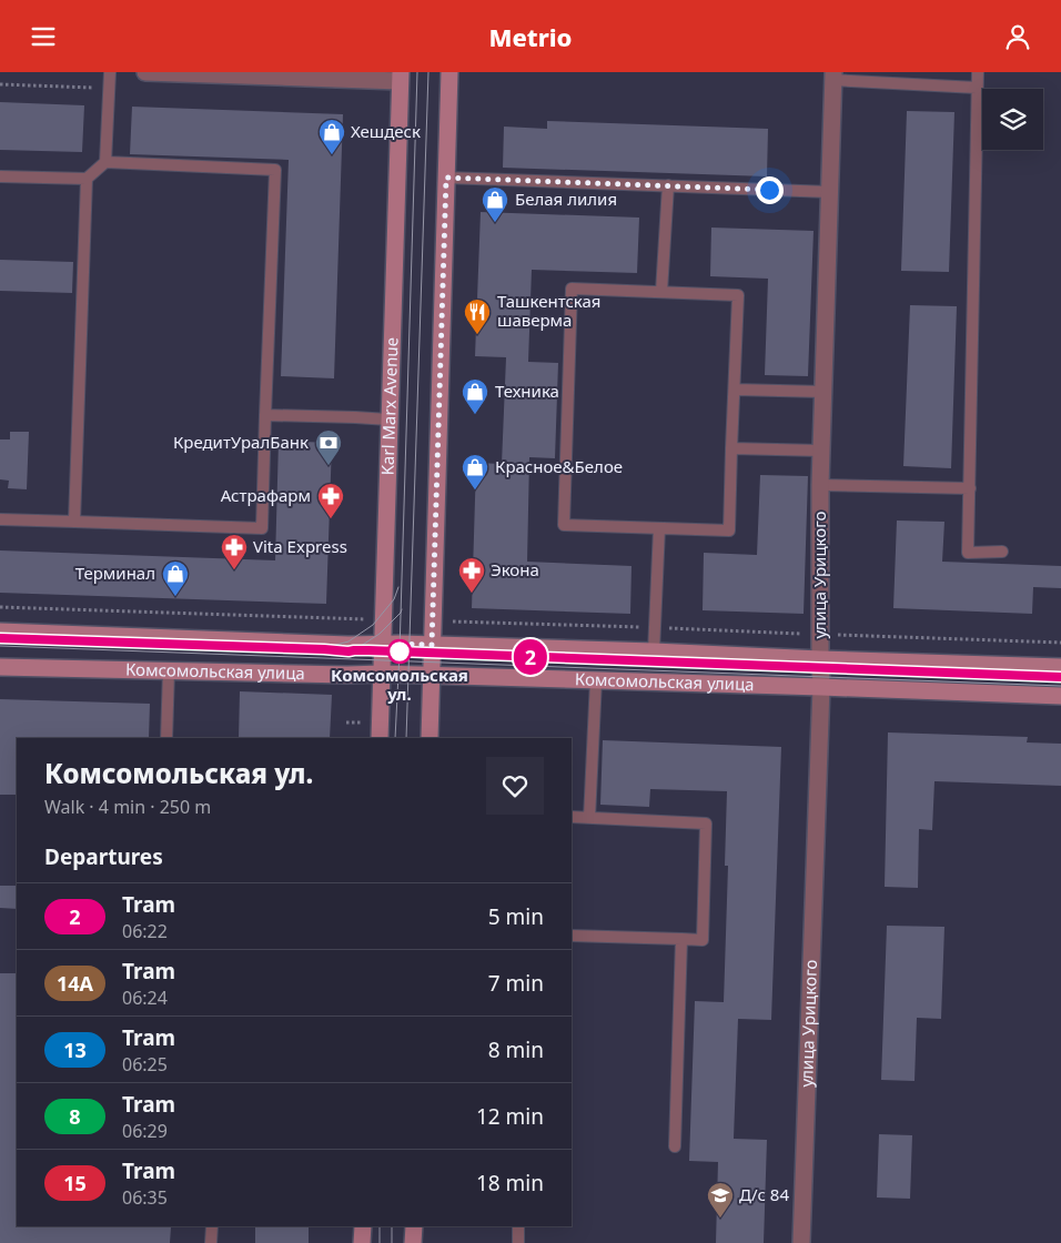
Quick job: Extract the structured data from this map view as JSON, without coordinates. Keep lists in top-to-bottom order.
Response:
{
  "streets": {
    "main road": ["Karl Marx Avenue", "Комсомольская улица"],
    "street": ["улица Урицкого"]
  },
  "crossings": [
    ["Karl Marx Avenue", "Комсомольская улица"],
    ["улица Урицкого", "Комсомольская улица"]
  ],
  "places": {
    "shop": [
      "Хешдеск",
      "Белая лилия",
      "Техника",
      "Красное&Белое",
      "Терминал"
    ],
    "restaurant": ["Ташкентская шаверма"],
    "bank": ["КредитУралБанк"],
    "pharmacy": ["Астрафарм", "Vita Express", "Экона"],
    "other": ["Комсомольская ул."],
    "school or university": ["Д/с 84"]
  },
  "lines": ["tram line 2"],
  "page": {
    "header": "Metrio",
    "on_map": "2",
    "heading": [
      ["Комсомольская ул.", "Walk · 4 min · 250 m"],
      "Departures"
    ],
    "list": [
      {
        "mark": "2",
        "name": "Tram",
        "note": "06:22",
        "value": "5 min"
      },
      {
        "mark": "14А",
        "name": "Tram",
        "note": "06:24",
        "value": "7 min"
      },
      {
        "mark": "13",
        "name": "Tram",
        "note": "06:25",
        "value": "8 min"
      },
      {
        "mark": "8",
        "name": "Tram",
        "note": "06:29",
        "value": "12 min"
      },
      {
        "mark": "15",
        "name": "Tram",
        "note": "06:35",
        "value": "18 min"
      }
    ]
  }
}
